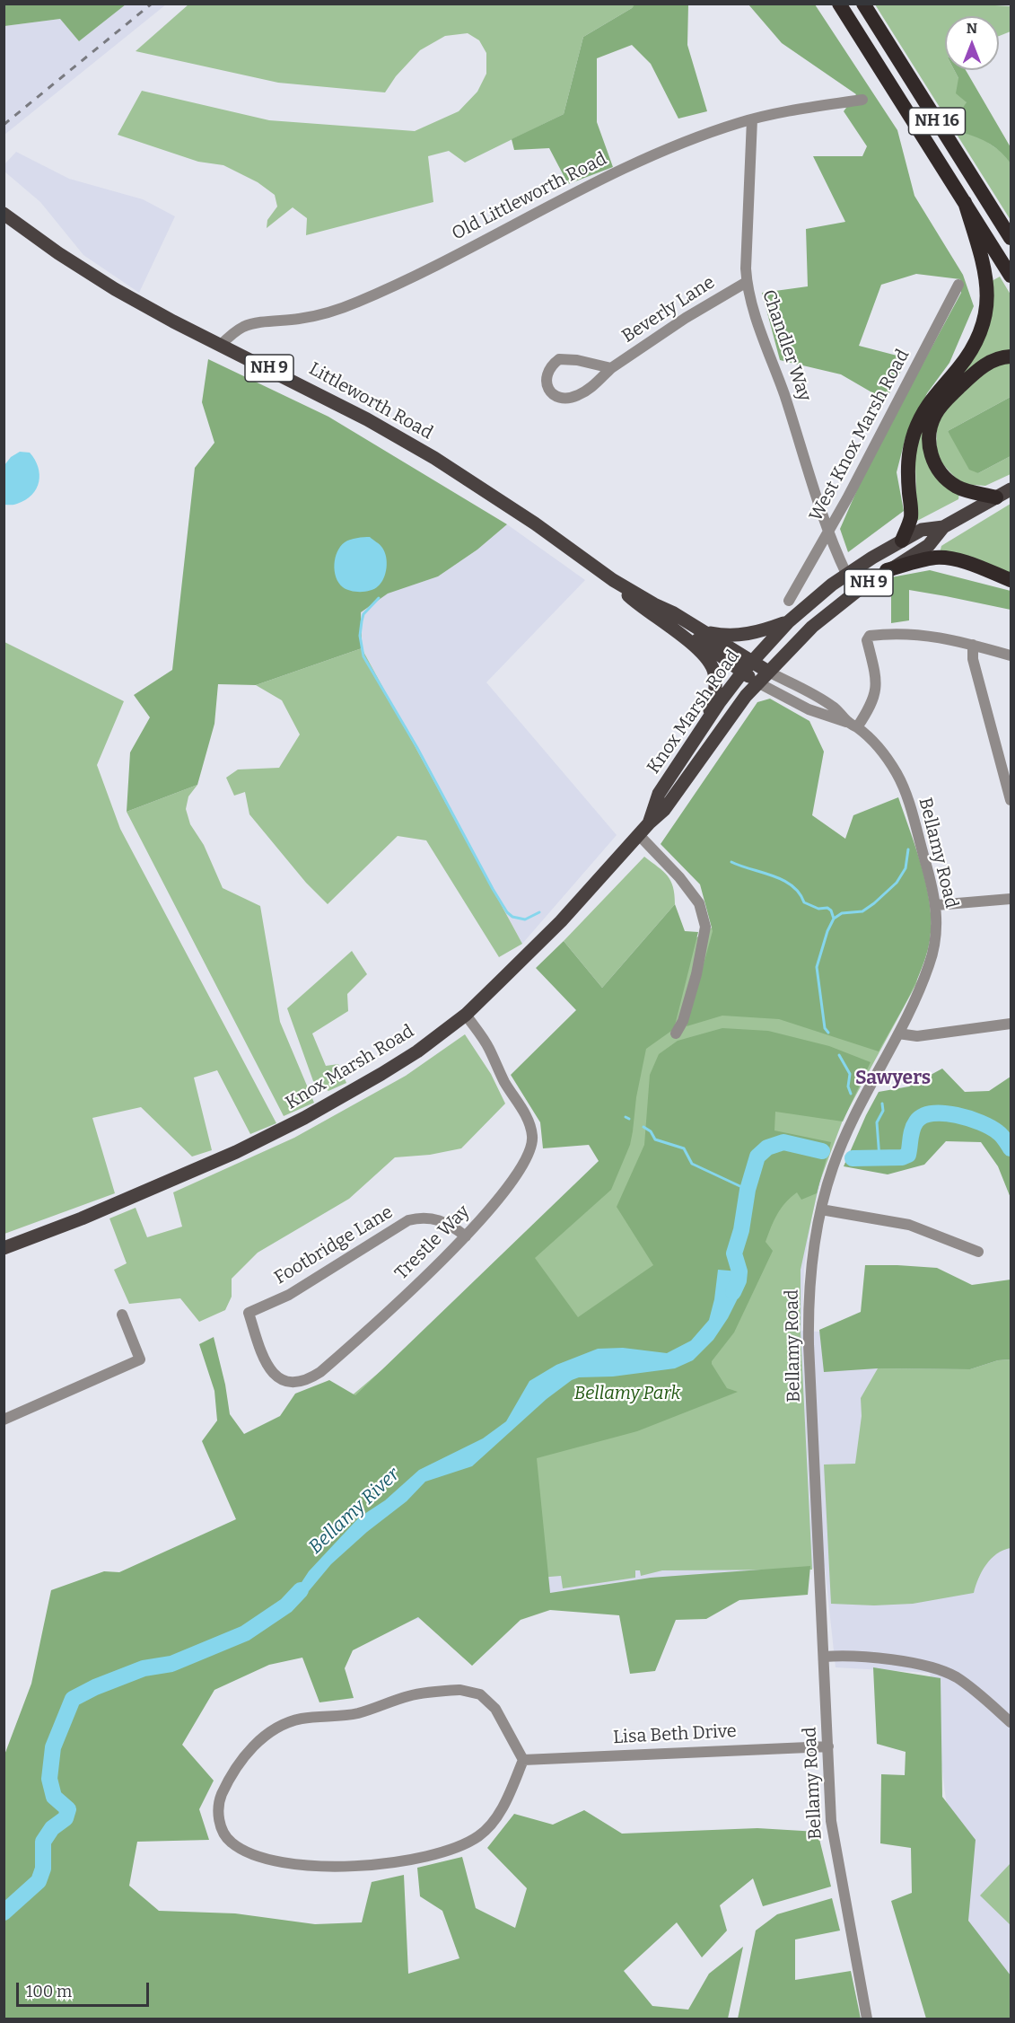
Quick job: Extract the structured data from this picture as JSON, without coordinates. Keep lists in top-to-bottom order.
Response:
{
  "streets": {
    "highway": ["NH 16"],
    "main road": ["NH 9", "Littleworth Road", "Knox Marsh Road"],
    "street": [
      "Old Littleworth Road",
      "Beverly Lane",
      "Chandler Way",
      "West Knox Marsh Road",
      "Bellamy Road",
      "Trestle Way",
      "Footbridge Lane",
      "Lisa Beth Drive"
    ]
  },
  "crossings": [
    ["Old Littleworth Road", "Chandler Way"],
    ["Old Littleworth Road", "Littleworth Road"],
    ["Beverly Lane", "Chandler Way"],
    ["Chandler Way", "West Knox Marsh Road"],
    ["Chandler Way", "Knox Marsh Road"],
    ["NH 9", "Littleworth Road"],
    ["NH 9", "Knox Marsh Road"],
    ["Littleworth Road", "Knox Marsh Road"],
    ["Littleworth Road", "Bellamy Road"],
    ["Knox Marsh Road", "Bellamy Road"],
    ["Knox Marsh Road", "Trestle Way"],
    ["Bellamy Road", "Lisa Beth Drive"],
    ["Trestle Way", "Footbridge Lane"]
  ],
  "districts": ["Sawyers"],
  "water": ["Bellamy River"],
  "parks": ["Bellamy Park"],
  "scale_bar": "100 m",
  "north": "top"
}
